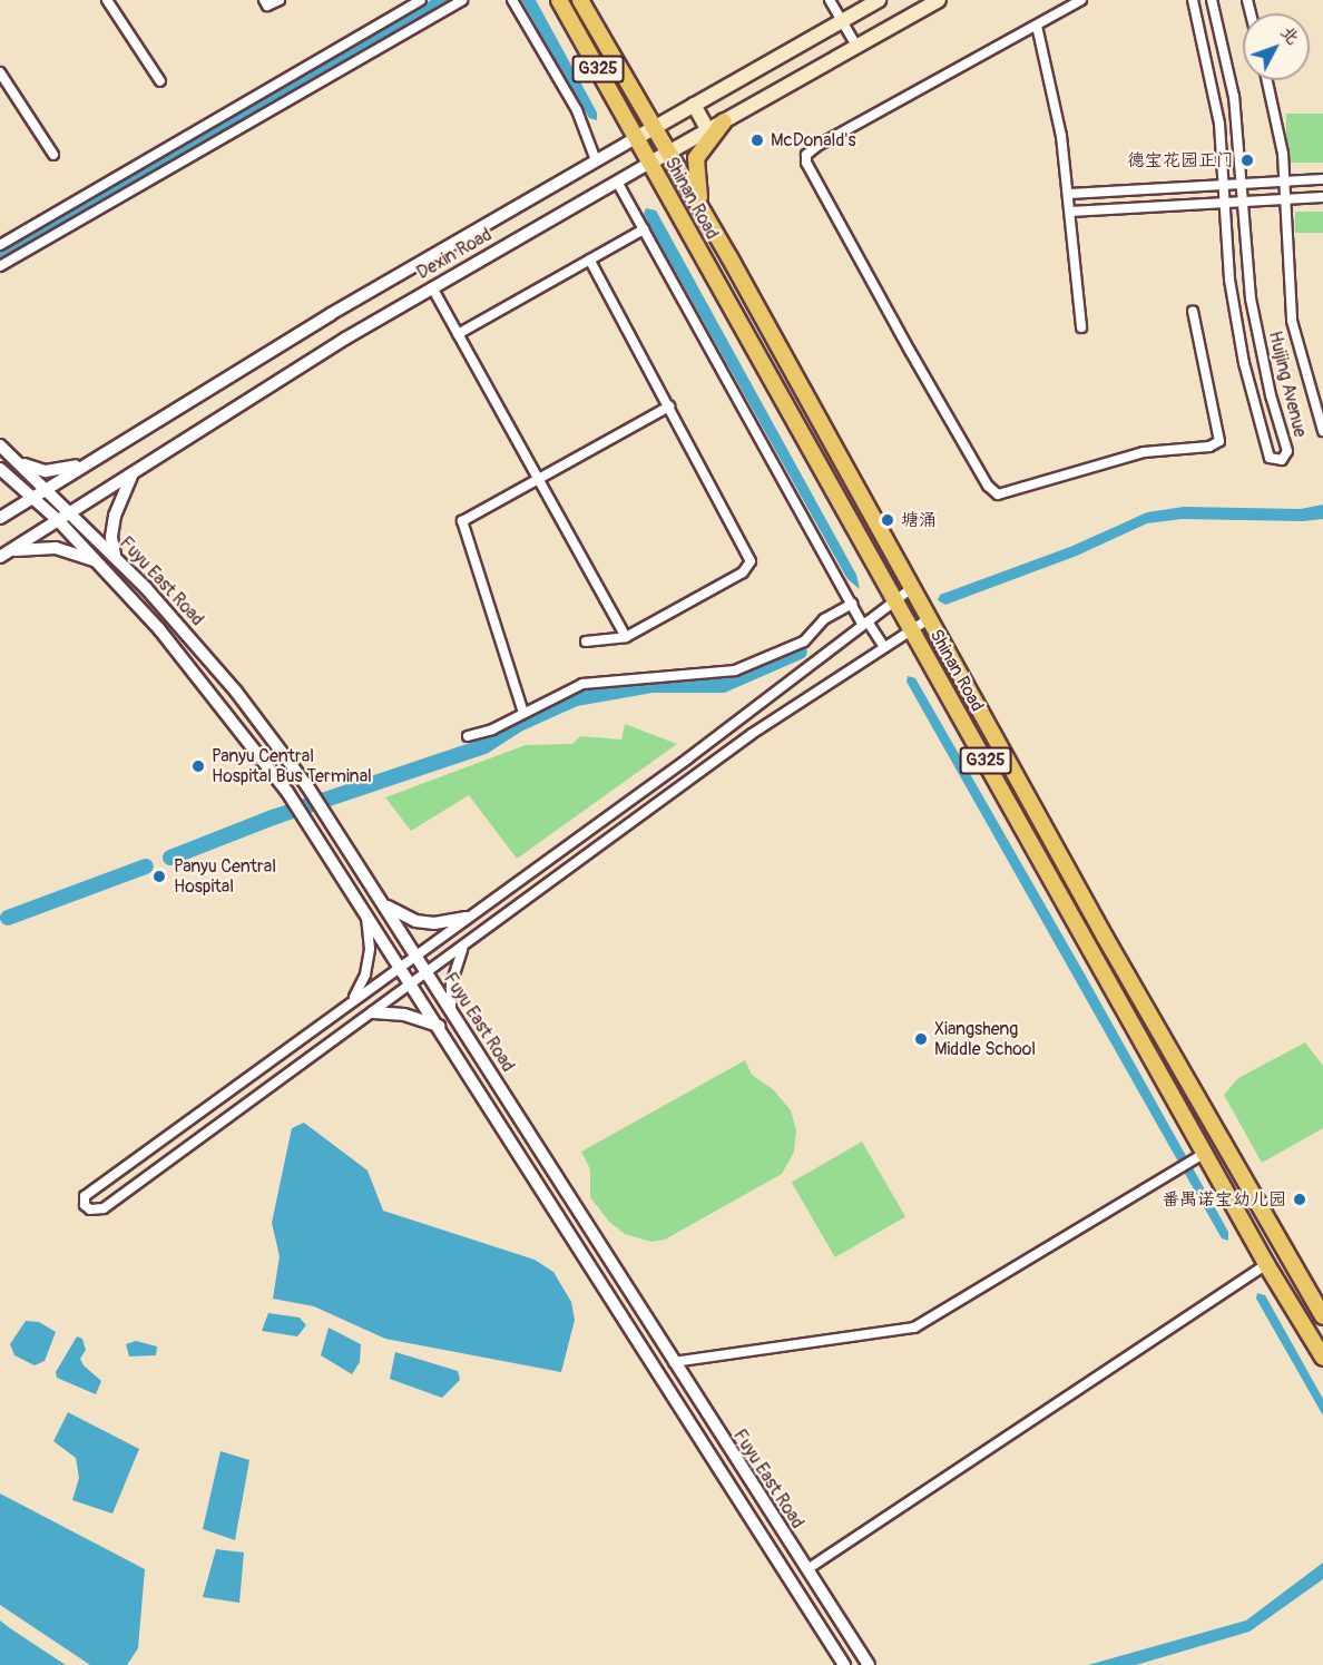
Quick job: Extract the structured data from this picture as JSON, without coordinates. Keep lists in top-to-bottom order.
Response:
{
  "streets": {
    "highway": ["G325", "Shinan Road"],
    "main road": ["Dexin Road"],
    "street": ["Huijing Avenue", "Fuyu East Road"]
  },
  "crossings": [
    ["Shinan Road", "Dexin Road"],
    ["Dexin Road", "Fuyu East Road"]
  ],
  "places": [
    "McDonald's",
    "德宝花园正门",
    "塘涌",
    "Panyu Central Hospital Bus Terminal",
    "Panyu Central Hospital",
    "Xiangsheng Middle School",
    "番禺诺宝幼儿园"
  ],
  "north": "top right"
}
